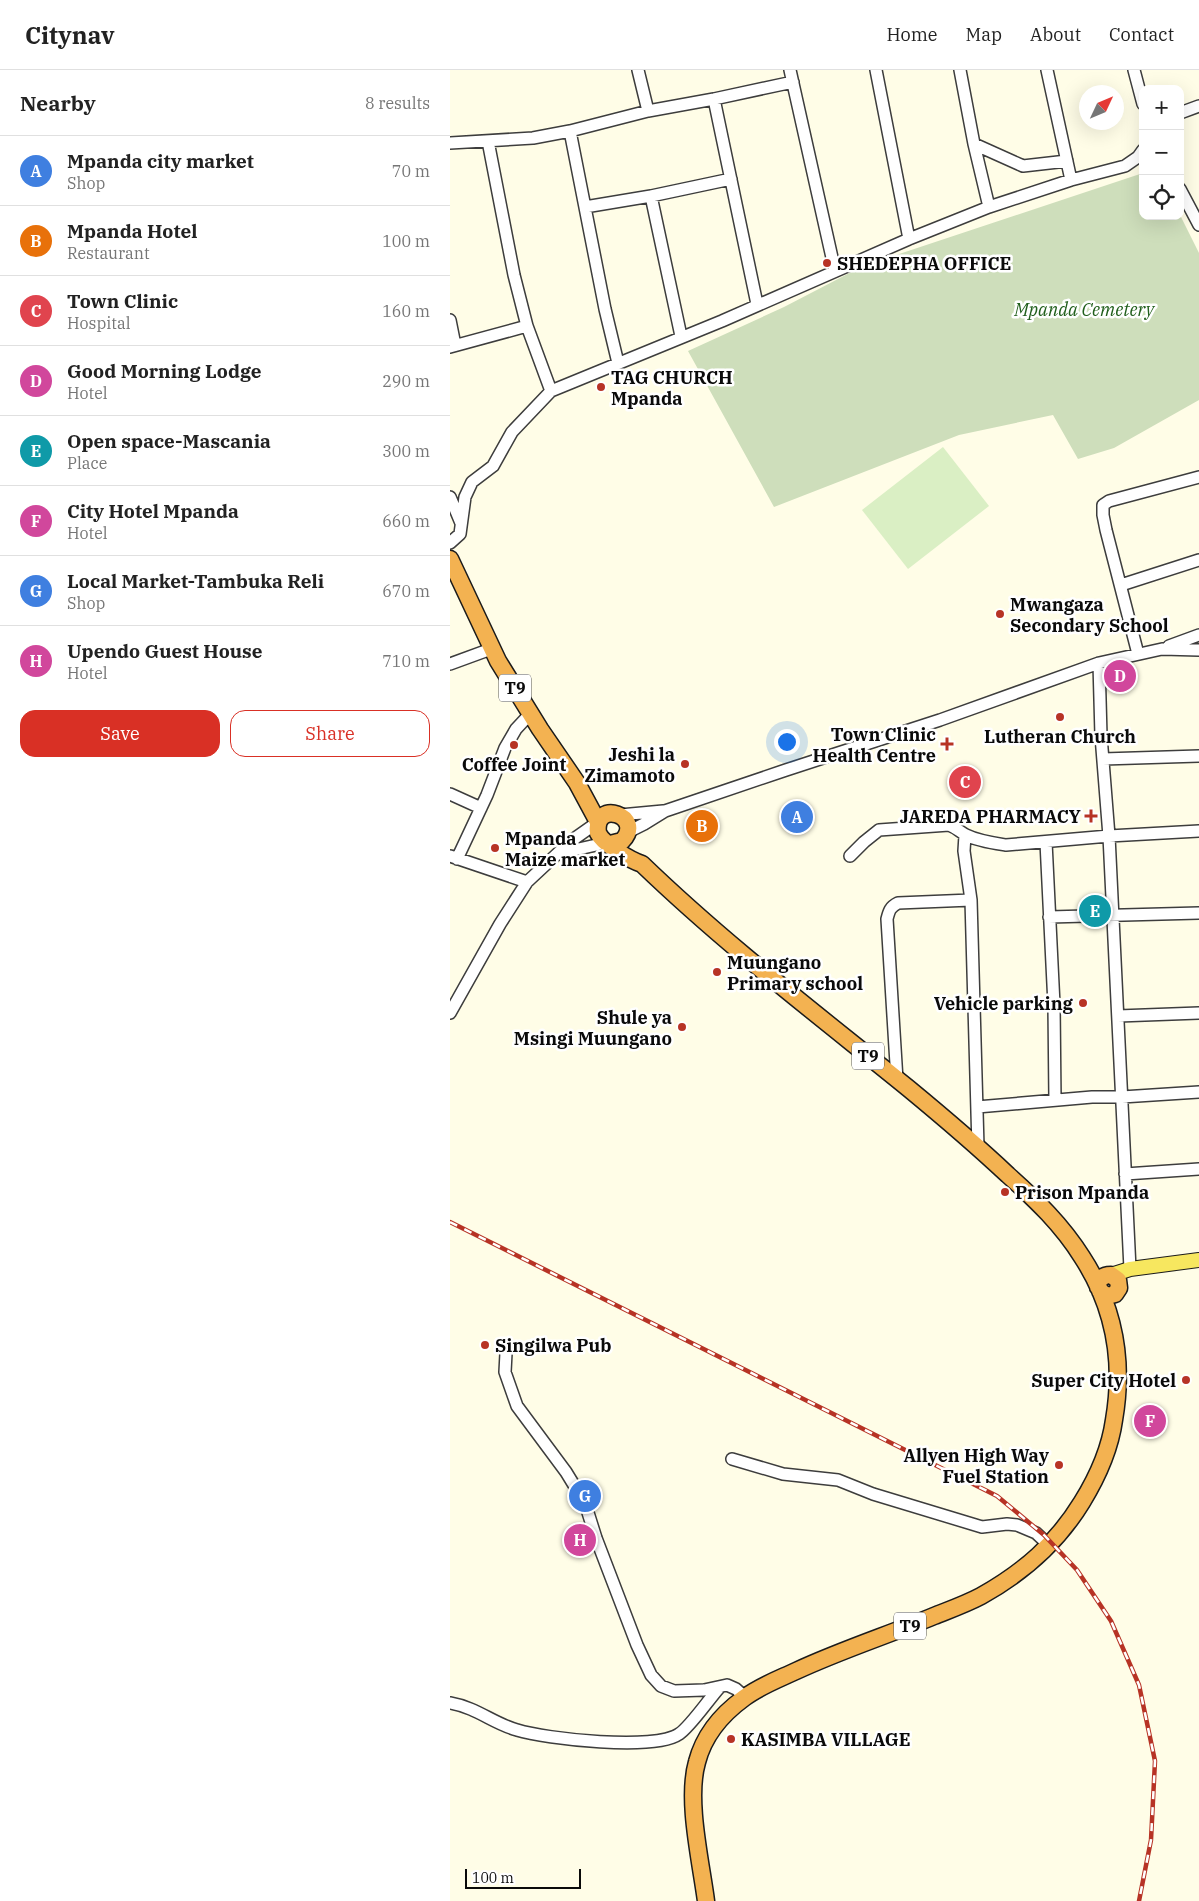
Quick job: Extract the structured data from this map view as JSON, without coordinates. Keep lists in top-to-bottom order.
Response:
{
  "streets": {
    "highway": ["T9"]
  },
  "parks": ["Mpanda Cemetery"],
  "places": {
    "other": [
      "SHEDEPHA OFFICE",
      "TAG CHURCH Mpanda",
      "Mwangaza Secondary School",
      "Lutheran Church",
      "Coffee Joint",
      "Jeshi la Zimamoto",
      "Mpanda Maize market",
      "Muungano Primary school",
      "Vehicle parking",
      "Shule ya Msingi Muungano",
      "Prison Mpanda",
      "Singilwa Pub",
      "Super City Hotel",
      "Allyen High Way Fuel Station",
      "KASIMBA VILLAGE"
    ],
    "health": ["Town Clinic Health Centre", "JAREDA PHARMACY"]
  },
  "scale_bar": "100 m",
  "north": "top right",
  "page": {
    "header": "Citynav",
    "nav": [
      "Home",
      "Map",
      "About",
      "Contact"
    ],
    "heading": ["Nearby", "8 results"],
    "map_buttons": ["+", "−"],
    "list": [
      {
        "mark": "A",
        "name": "Mpanda city market",
        "note": "Shop",
        "value": "70 m"
      },
      {
        "mark": "B",
        "name": "Mpanda Hotel",
        "note": "Restaurant",
        "value": "100 m"
      },
      {
        "mark": "C",
        "name": "Town Clinic",
        "note": "Hospital",
        "value": "160 m"
      },
      {
        "mark": "D",
        "name": "Good Morning Lodge",
        "note": "Hotel",
        "value": "290 m"
      },
      {
        "mark": "E",
        "name": "Open space-Mascania",
        "note": "Place",
        "value": "300 m"
      },
      {
        "mark": "F",
        "name": "City Hotel Mpanda",
        "note": "Hotel",
        "value": "660 m"
      },
      {
        "mark": "G",
        "name": "Local Market-Tambuka Reli",
        "note": "Shop",
        "value": "670 m"
      },
      {
        "mark": "H",
        "name": "Upendo Guest House",
        "note": "Hotel",
        "value": "710 m"
      }
    ],
    "pins": [
      "D",
      "C",
      "A",
      "B",
      "E",
      "F",
      "G",
      "H"
    ],
    "buttons": ["Save", "Share"],
    "scale": "100 m"
  }
}
